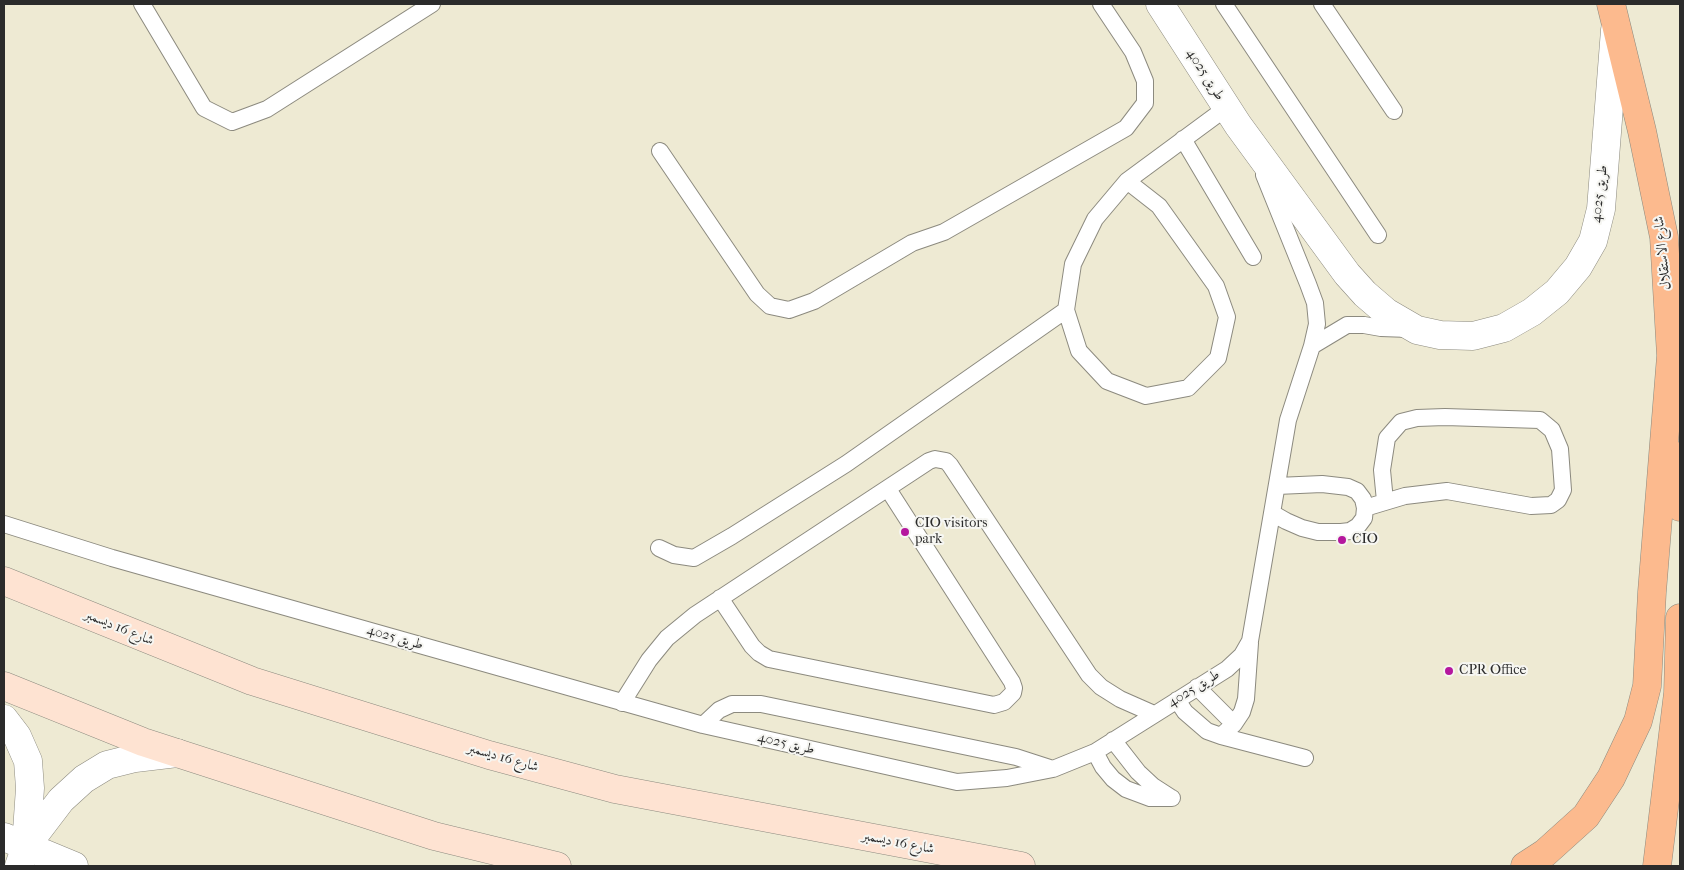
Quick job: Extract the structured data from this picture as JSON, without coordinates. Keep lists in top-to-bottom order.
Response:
{
  "streets": {
    "main road": ["شارع الاستقلال", "شارع 16 ديسمبر"],
    "street": ["طريق 4025"]
  },
  "crossings": [
    ["طريق 4025", "شارع الاستقلال"]
  ],
  "places": ["CIO visitors park", "CIO", "CPR Office"]
}
